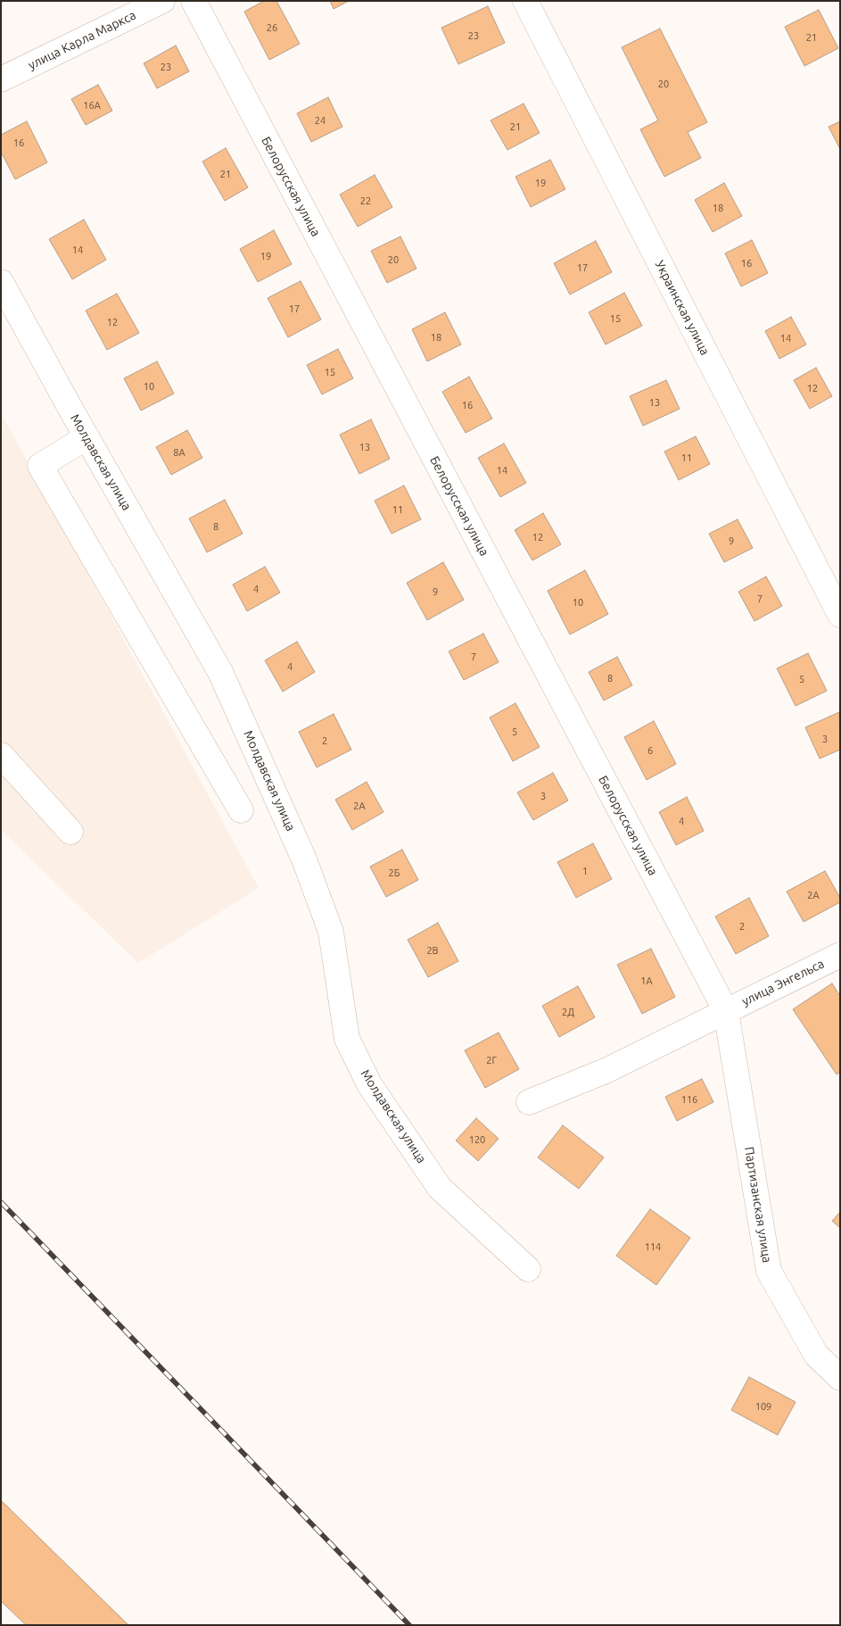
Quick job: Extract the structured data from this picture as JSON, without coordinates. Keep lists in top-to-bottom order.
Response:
{
  "streets": {
    "street": [
      "улица Карла Маркса",
      "Белорусская улица",
      "Украинская улица",
      "Молдавская улица",
      "улица Энгельса",
      "Партизанская улица"
    ]
  },
  "crossings": [
    ["Белорусская улица", "улица Энгельса"],
    ["Белорусская улица", "Партизанская улица"],
    ["улица Энгельса", "Партизанская улица"]
  ],
  "house_numbers": [
    "26",
    "23",
    "21",
    "23",
    "20",
    "16А",
    "24",
    "21",
    "16",
    "21",
    "19",
    "22",
    "18",
    "14",
    "19",
    "20",
    "16",
    "17",
    "17",
    "15",
    "12",
    "18",
    "14",
    "15",
    "10",
    "12",
    "13",
    "16",
    "13",
    "8А",
    "11",
    "14",
    "11",
    "8",
    "12",
    "9",
    "4",
    "9",
    "7",
    "10",
    "7",
    "4",
    "8",
    "5",
    "5",
    "3",
    "2",
    "6",
    "3",
    "2А",
    "4",
    "1",
    "2Б",
    "2А",
    "2",
    "2В",
    "1А",
    "2Д",
    "2Г",
    "116",
    "120",
    "114",
    "109"
  ]
}
